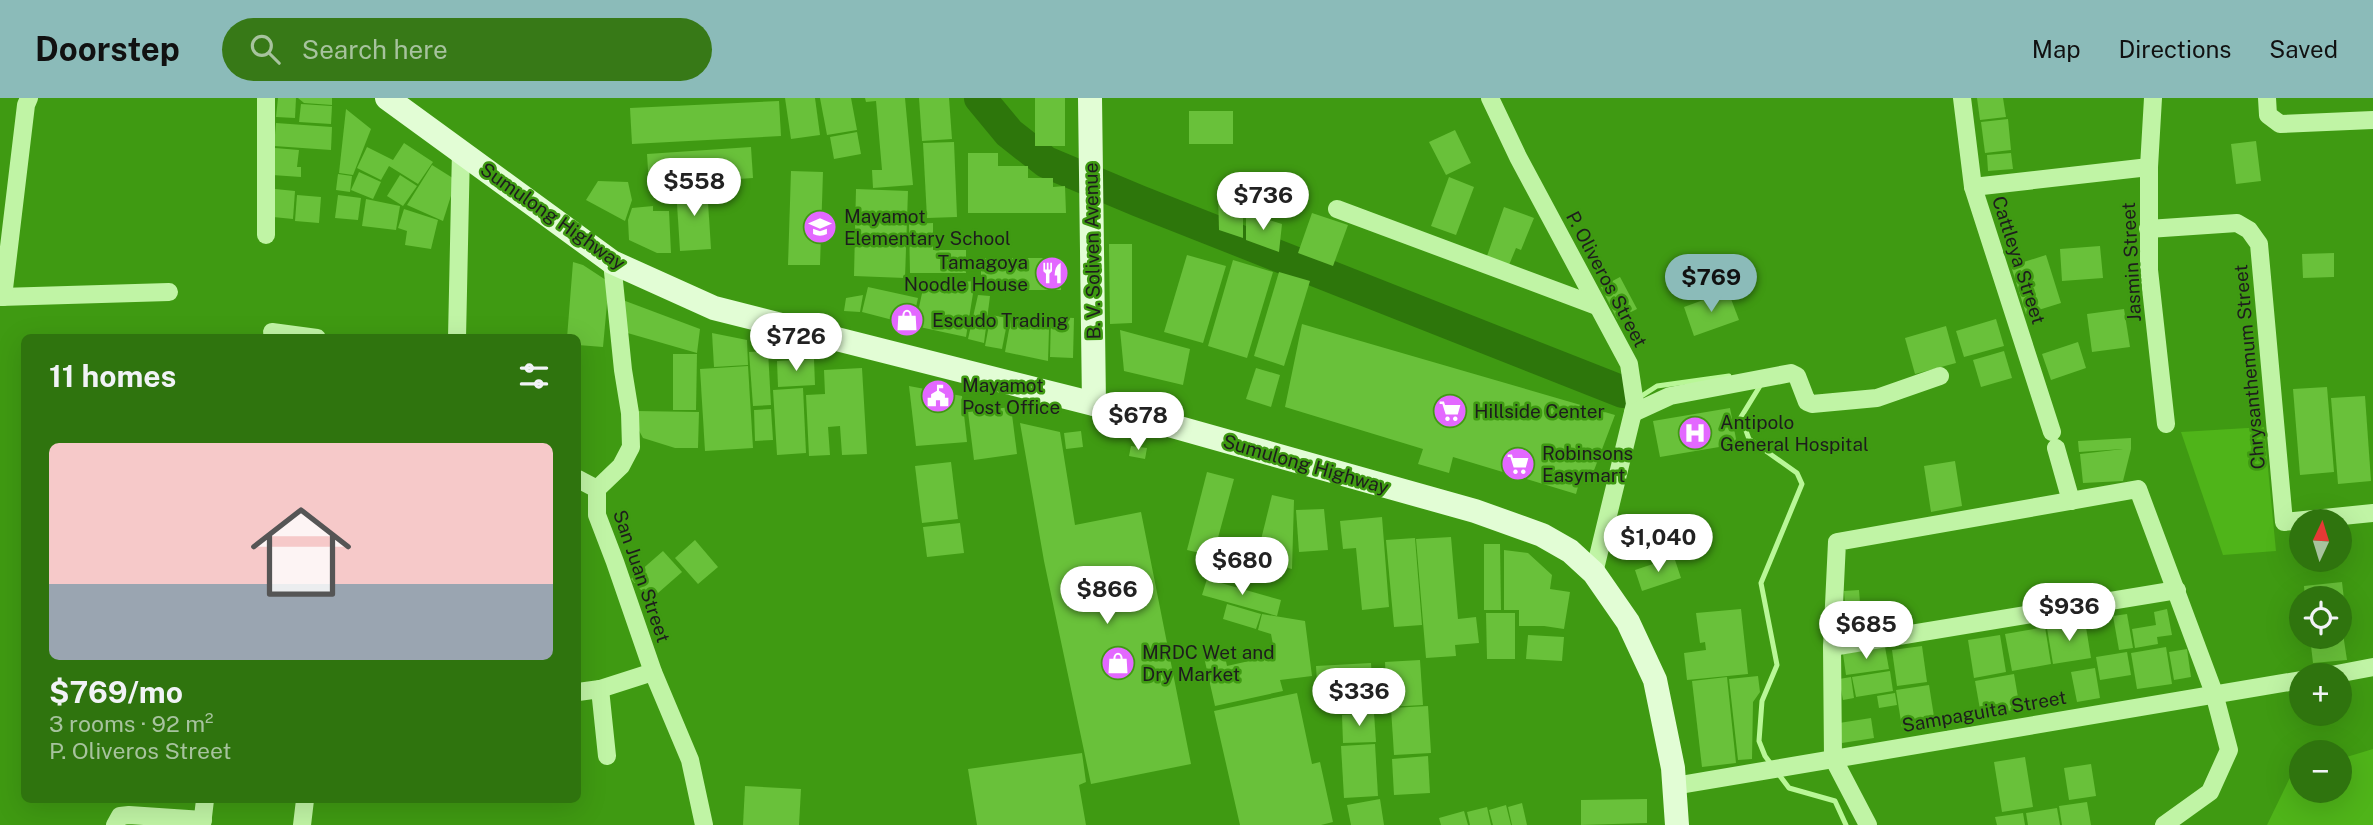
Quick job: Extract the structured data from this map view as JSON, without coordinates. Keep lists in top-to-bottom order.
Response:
{
  "streets": {
    "main road": ["Sumulong Highway", "B. V. Soliven Avenue"],
    "street": [
      "Cattleya Street",
      "Jasmin Street",
      "P. Oliveros Street",
      "Chrysanthemum Street",
      "San Juan Street",
      "Sampaguita Street"
    ]
  },
  "crossings": [
    ["Sumulong Highway", "B. V. Soliven Avenue"],
    ["Sumulong Highway", "P. Oliveros Street"],
    ["Sumulong Highway", "San Juan Street"],
    ["Sumulong Highway", "Sampaguita Street"],
    ["Jasmin Street", "Chrysanthemum Street"]
  ],
  "places": {
    "school or university": ["Mayamot Elementary School"],
    "restaurant": ["Tamagoya Noodle House"],
    "shop": ["Escudo Trading", "MRDC Wet and Dry Market"],
    "public building": ["Mayamot Post Office"],
    "supermarket": ["Hillside Center", "Robinsons Easymart"],
    "hospital": ["Antipolo General Hospital"]
  },
  "north": "top",
  "page": {
    "header": "Doorstep",
    "search": "Search here",
    "nav": ["Map", "Directions", "Saved"],
    "price": [
      "$558",
      "$736",
      "$769",
      "$726",
      "$678",
      "$1,040",
      "$680",
      "$866",
      "$936",
      "$685",
      "$336"
    ],
    "heading": "11 homes",
    "list": [
      {
        "name": "$769/mo",
        "note": "3 rooms · 92 m² · P. Oliveros Street"
      }
    ],
    "map_buttons": ["+", "−"]
  }
}
